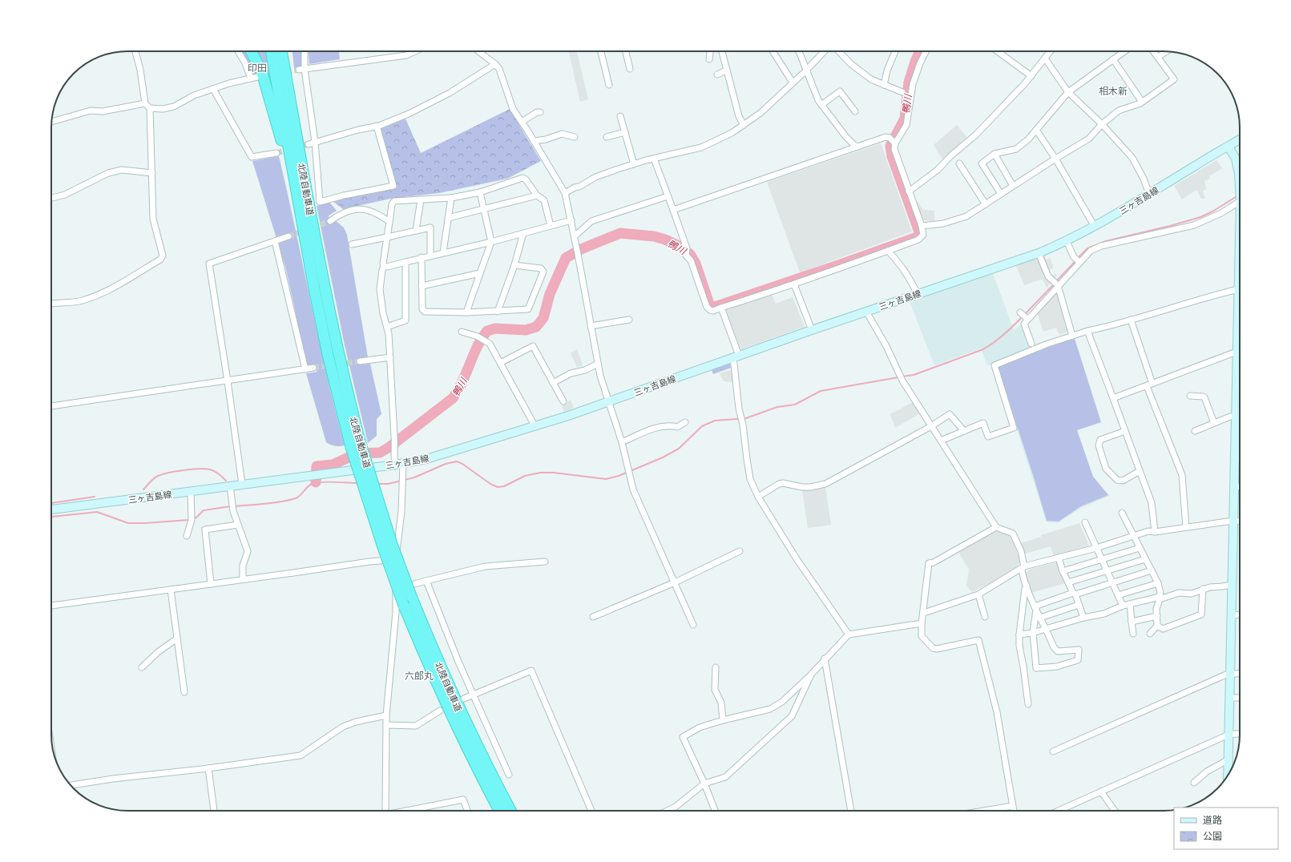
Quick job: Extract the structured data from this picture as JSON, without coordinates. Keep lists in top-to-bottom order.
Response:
{
  "streets": {
    "highway": ["北陸自動車道"],
    "main road": ["三ヶ吉島線"]
  },
  "districts": ["印田", "相木新", "六郎丸"],
  "water": ["鴨川"],
  "legend": ["道路", "公園"]
}
